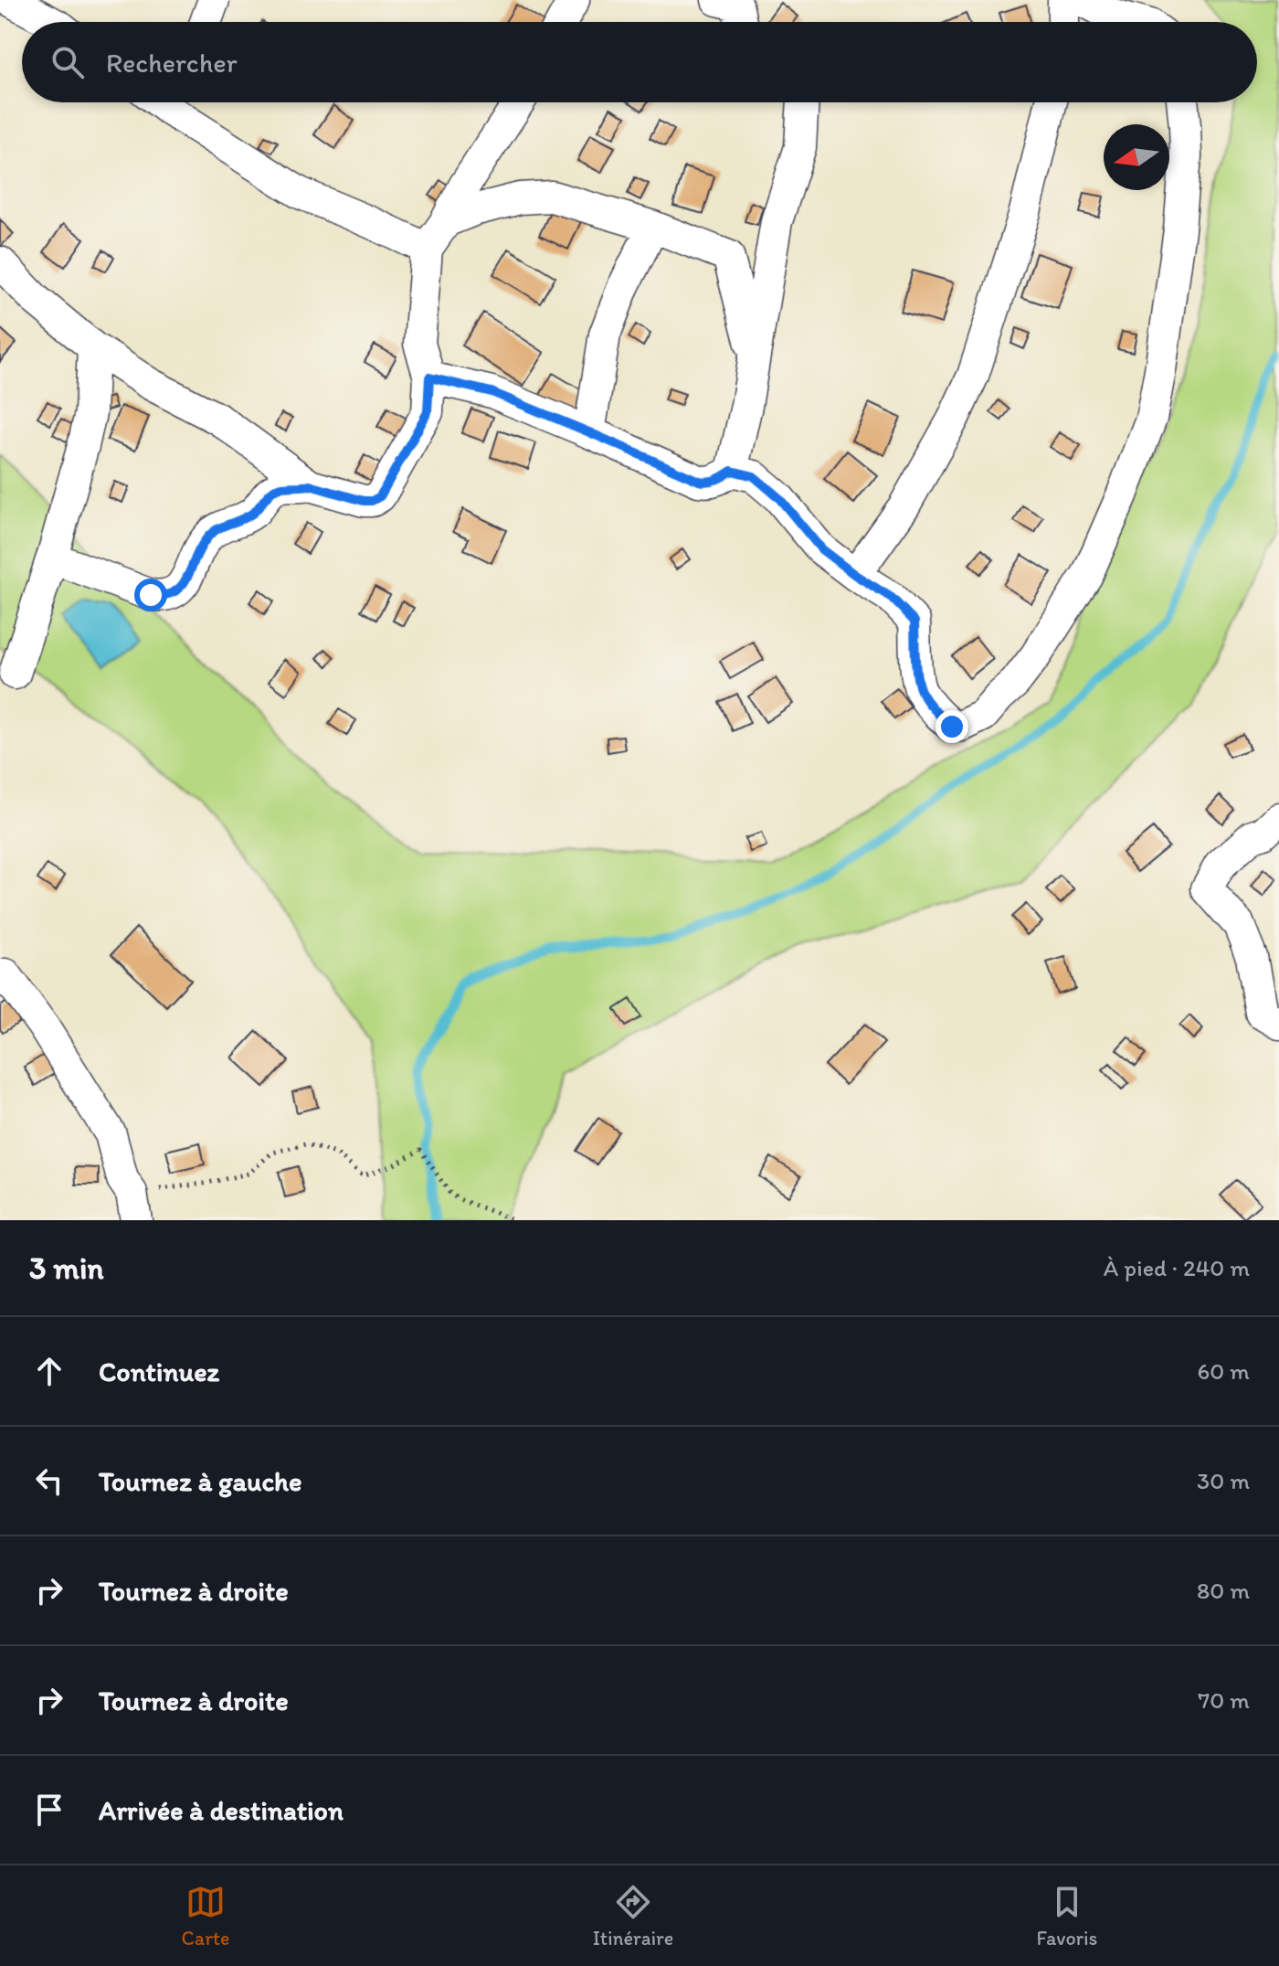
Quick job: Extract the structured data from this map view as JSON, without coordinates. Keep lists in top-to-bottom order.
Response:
{
  "north": "left",
  "page": {
    "search": "Rechercher",
    "heading": ["3 min", "À pied · 240 m"],
    "list": [
      ["Continuez", "60 m"],
      ["Tournez à gauche", "30 m"],
      ["Tournez à droite", "80 m"],
      ["Tournez à droite", "70 m"],
      "Arrivée à destination"
    ],
    "nav": ["Carte", "Itinéraire", "Favoris"]
  }
}
